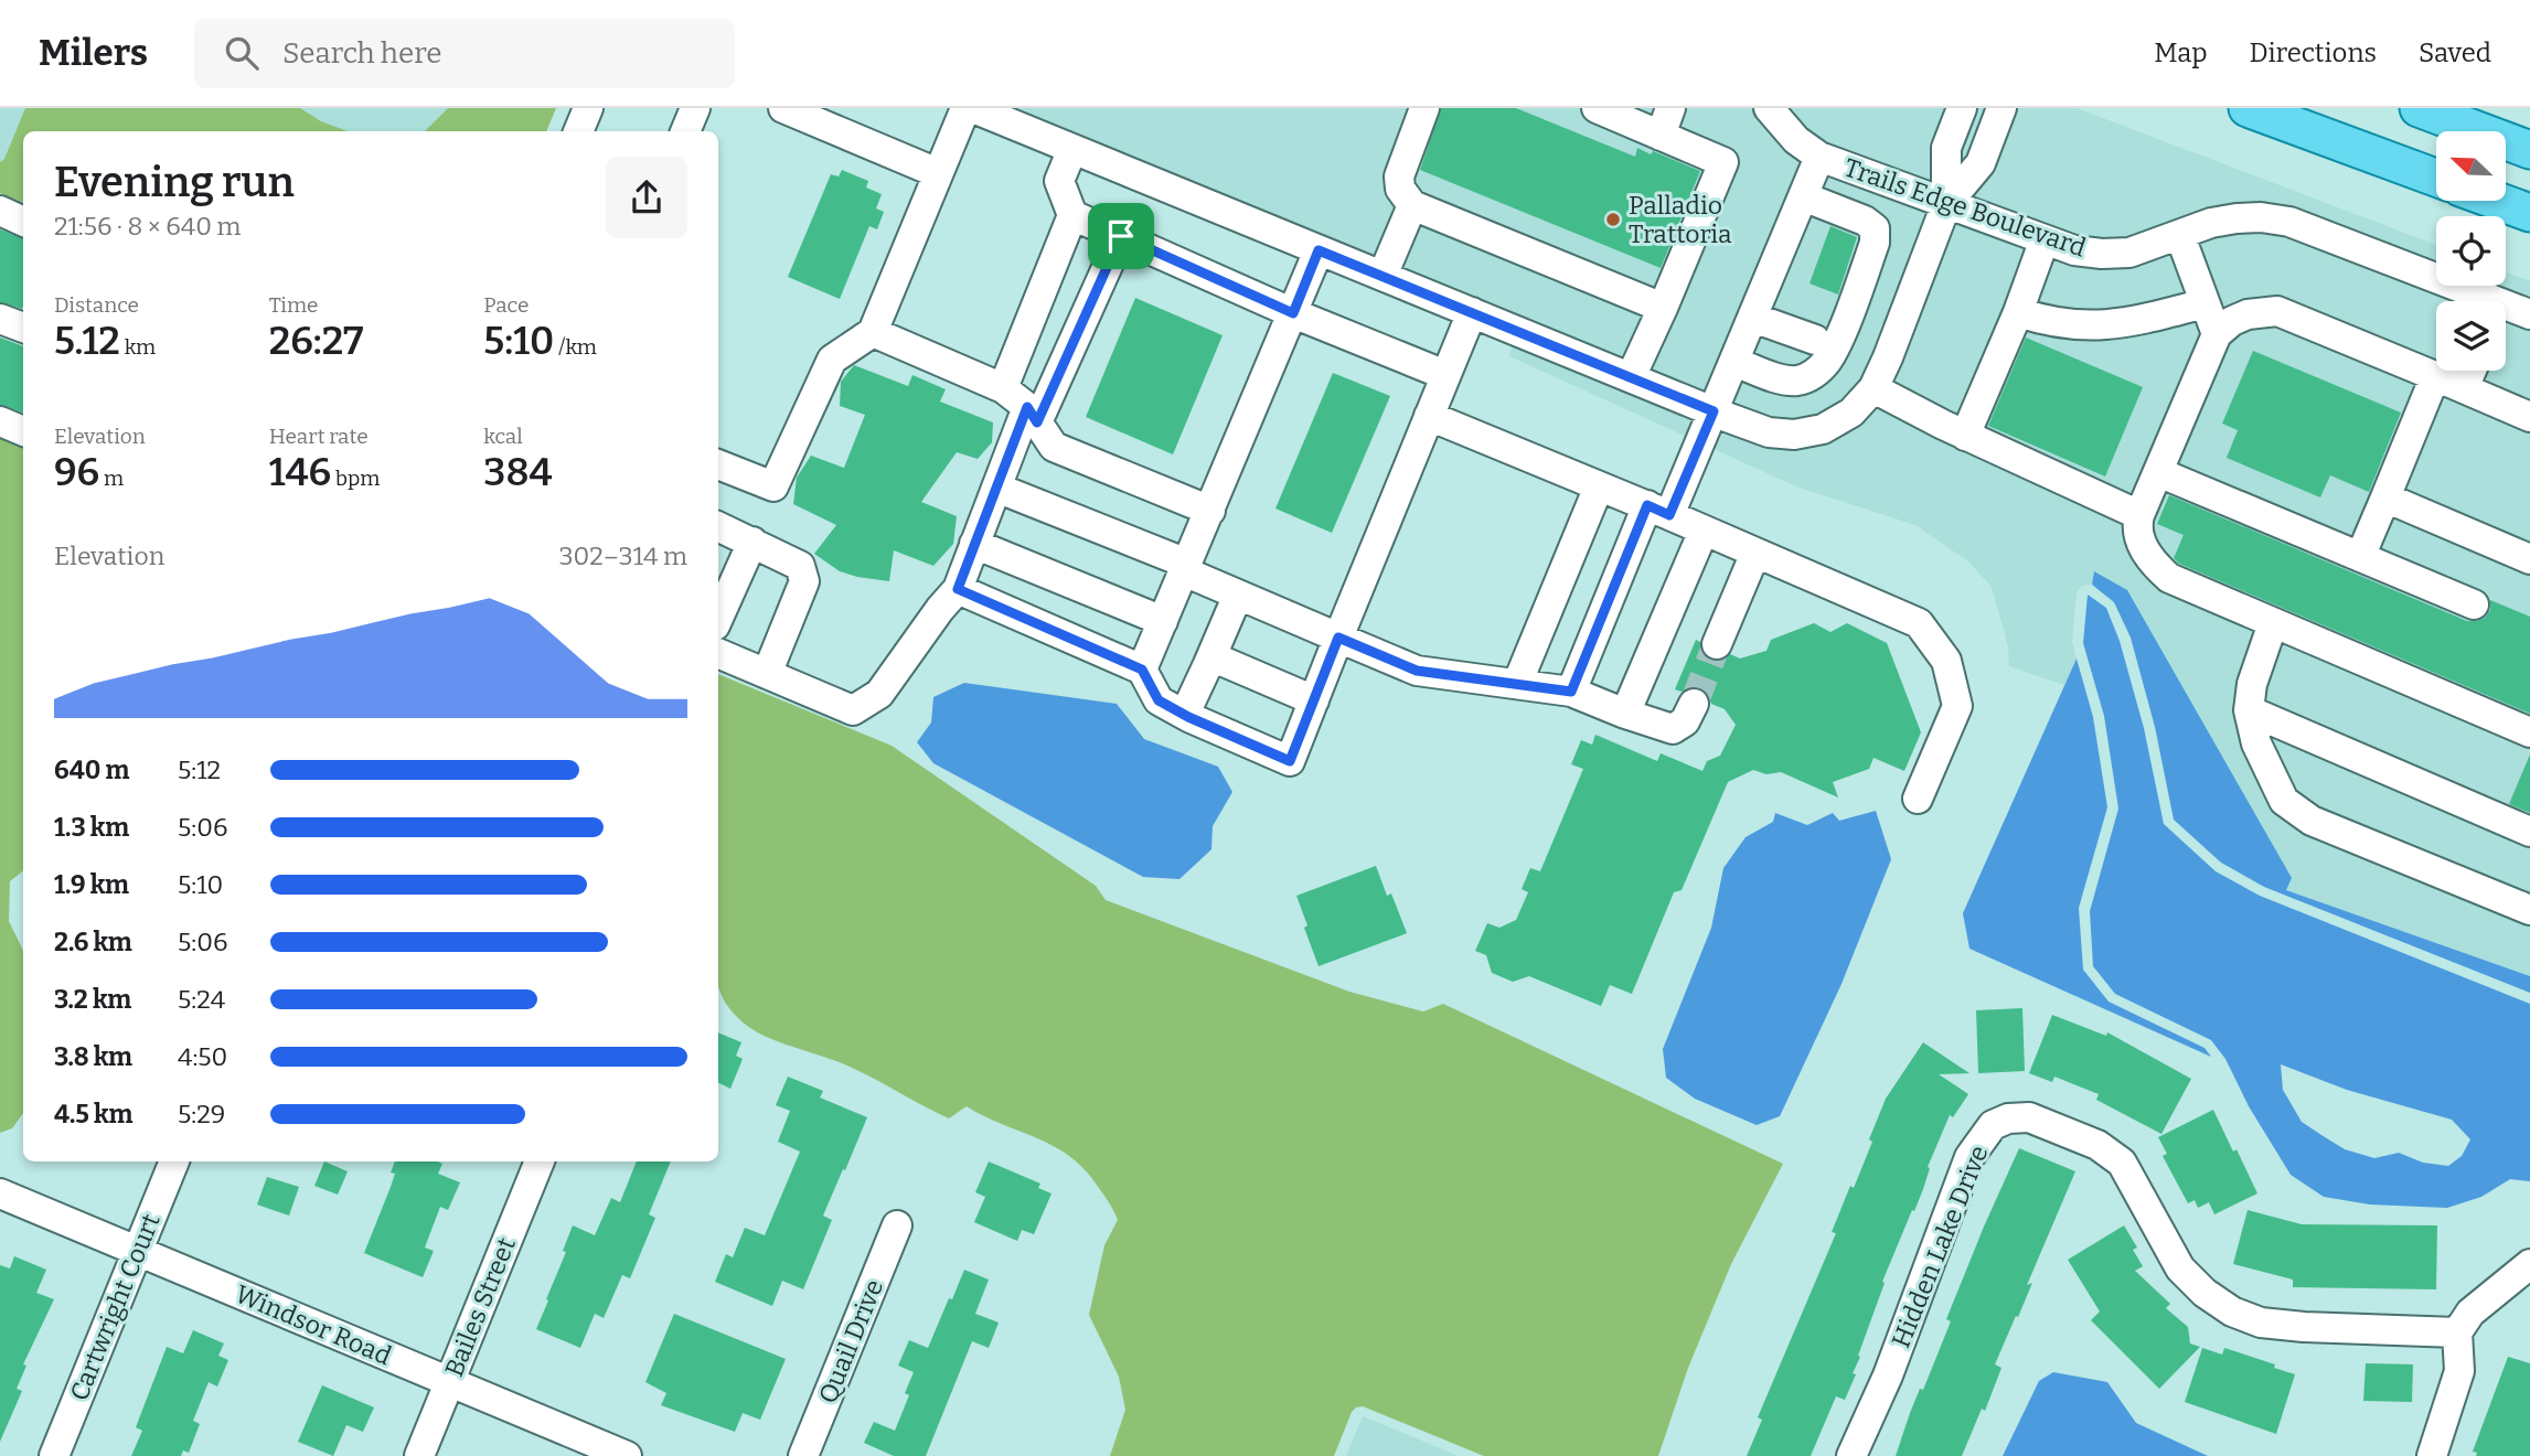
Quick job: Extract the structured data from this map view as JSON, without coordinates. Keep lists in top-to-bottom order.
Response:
{
  "streets": {
    "street": [
      "Trails Edge Boulevard",
      "Hidden Lake Drive",
      "Cartwright Court",
      "Bailes Street",
      "Windsor Road",
      "Quail Drive"
    ]
  },
  "crossings": [
    ["Cartwright Court", "Windsor Road"],
    ["Bailes Street", "Windsor Road"]
  ],
  "places": ["Palladio Trattoria"],
  "north": "top left",
  "page": {
    "header": "Milers",
    "search": "Search here",
    "nav": ["Map", "Directions", "Saved"],
    "heading": ["Evening run", "21:56 · 8 × 640 m"],
    "stats": [
      ["Distance", "5.12 km"],
      ["Time", "26:27"],
      ["Pace", "5:10 /km"],
      ["Elevation", "96 m"],
      ["Heart rate", "146 bpm"],
      ["kcal", "384"]
    ],
    "chart": ["Elevation", "302–314 m"],
    "list": [
      {
        "name": "640 m",
        "note": "5:12"
      },
      {
        "name": "1.3 km",
        "note": "5:06"
      },
      {
        "name": "1.9 km",
        "note": "5:10"
      },
      {
        "name": "2.6 km",
        "note": "5:06"
      },
      {
        "name": "3.2 km",
        "note": "5:24"
      },
      {
        "name": "3.8 km",
        "note": "4:50"
      },
      {
        "name": "4.5 km",
        "note": "5:29"
      }
    ]
  }
}
